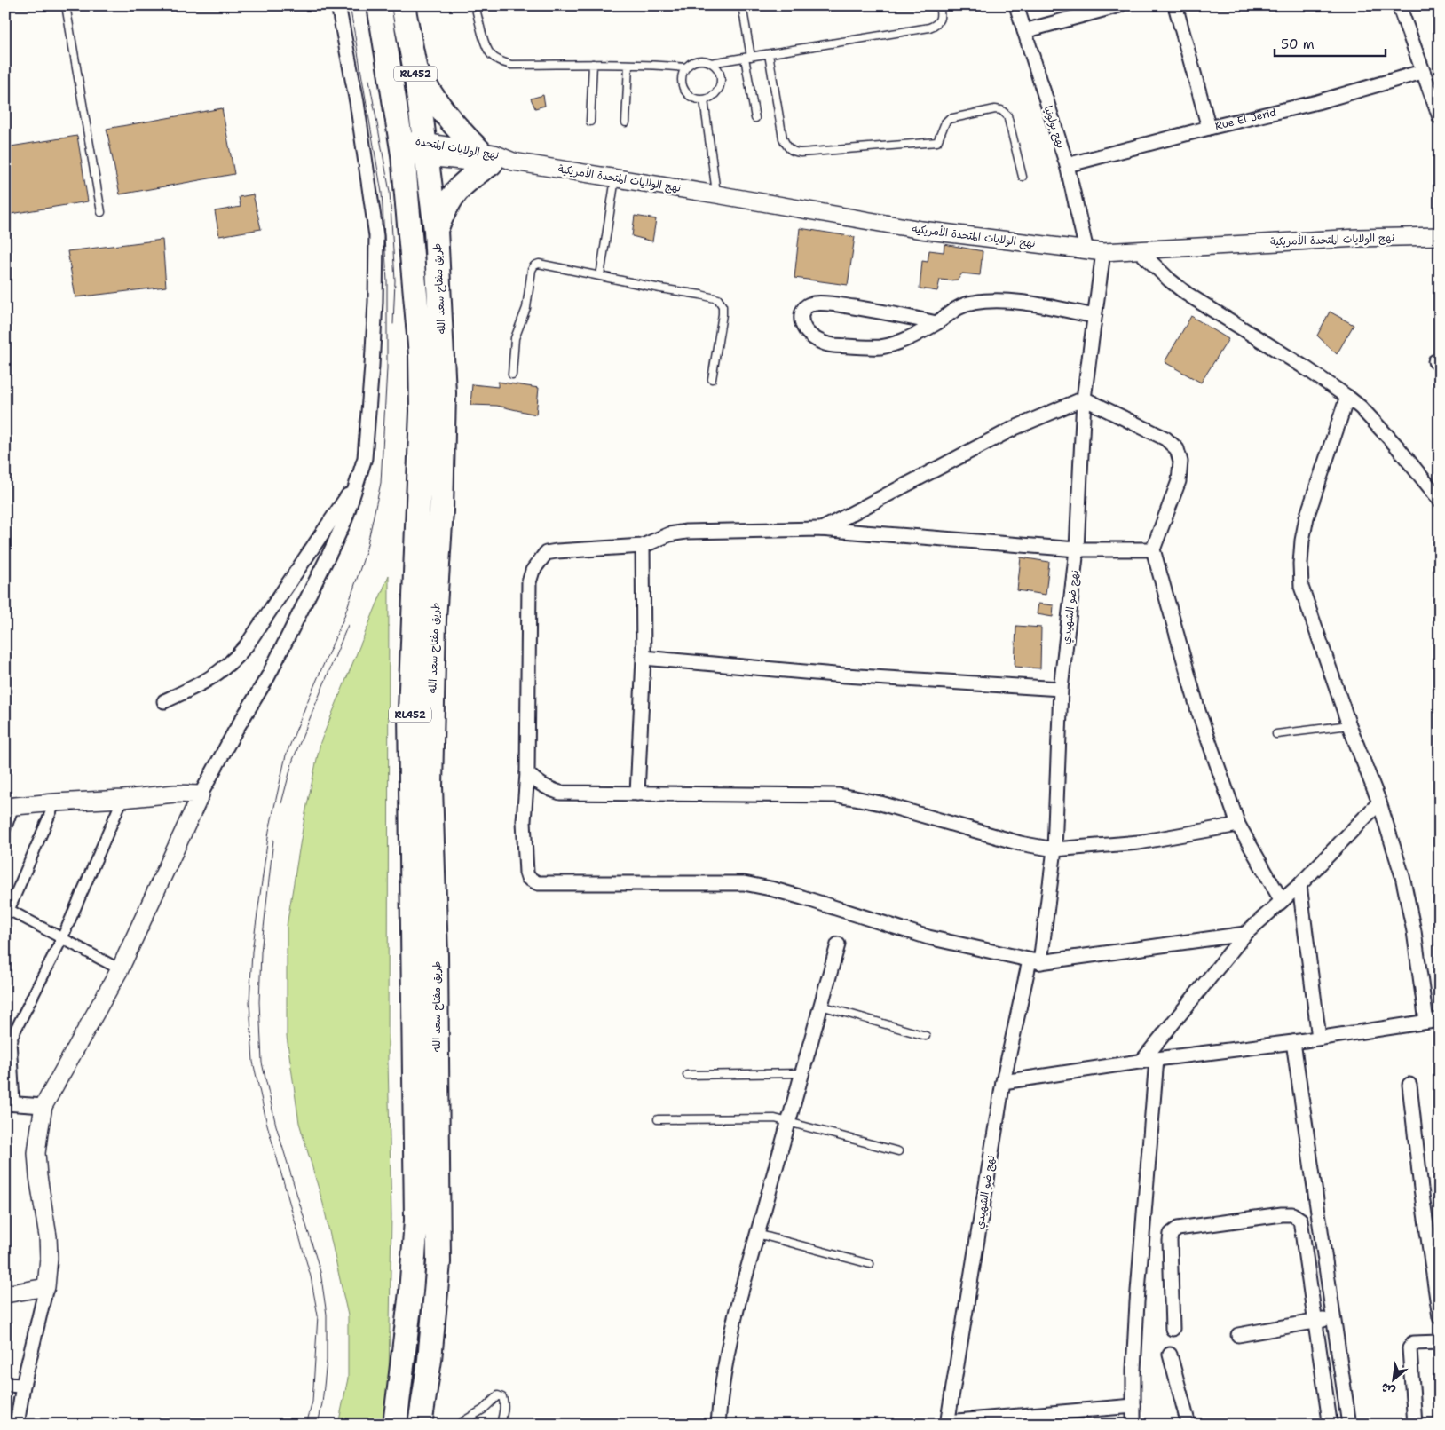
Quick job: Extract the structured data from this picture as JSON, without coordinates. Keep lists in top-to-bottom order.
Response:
{
  "streets": {
    "highway": ["RL452", "طريق مفتاح سعد الله"],
    "street": [
      "Rue El Jerid",
      "نهج بولونيا",
      "نهج الولايات المتحدة",
      "نهج الولايات المتحدة الأمريكية",
      "نهج ضو الشهيدي"
    ]
  },
  "crossings": [
    ["Rue El Jerid", "نهج بولونيا"],
    ["نهج بولونيا", "نهج الولايات المتحدة الأمريكية"],
    ["نهج الولايات المتحدة", "نهج الولايات المتحدة الأمريكية"],
    ["نهج الولايات المتحدة", "طريق مفتاح سعد الله"],
    ["نهج الولايات المتحدة الأمريكية", "نهج ضو الشهيدي"]
  ],
  "scale_bar": "50 m",
  "north": "bottom left"
}
